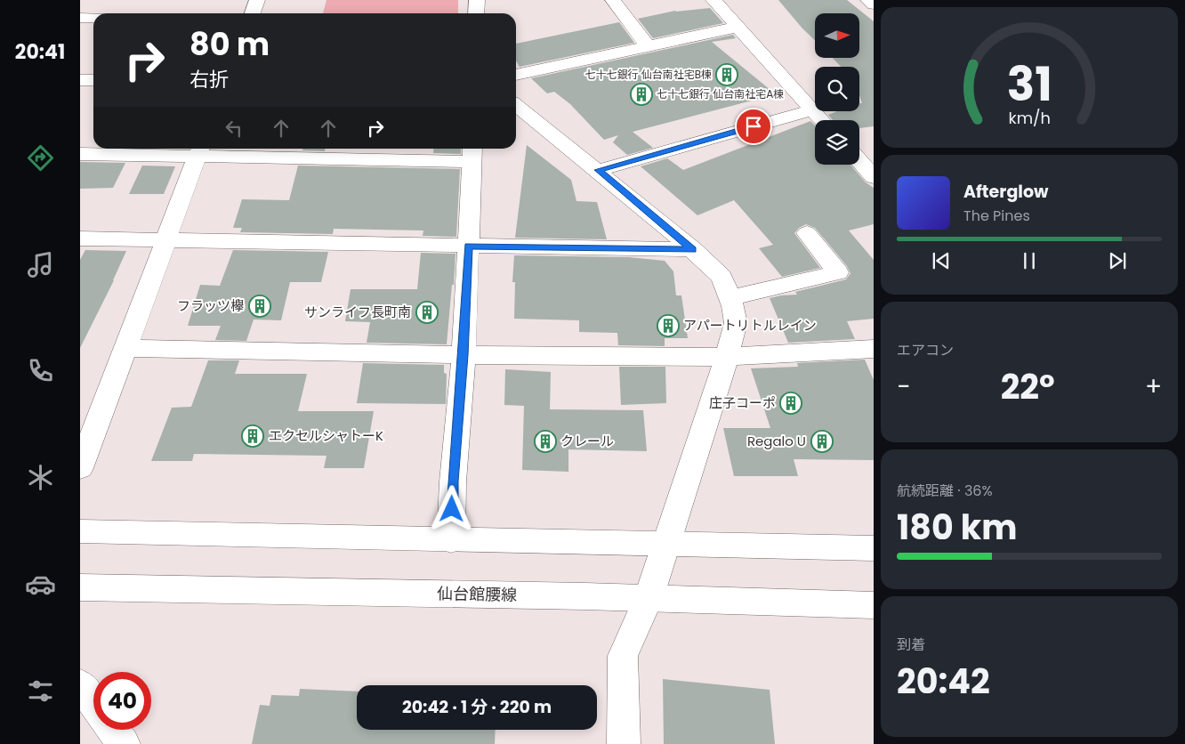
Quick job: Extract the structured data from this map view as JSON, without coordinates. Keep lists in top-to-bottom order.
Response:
{
  "streets": {
    "street": ["仙台館腰線"]
  },
  "places": {
    "building": [
      "七十七銀行 仙台南社宅B棟",
      "七十七銀行 仙台南社宅A棟",
      "フラッツ欅",
      "サンライフ長町南",
      "アパートリトルレイン",
      "庄子コーポ",
      "エクセルシャトーK",
      "クレール",
      "Regalo U"
    ]
  },
  "north": "right",
  "page": {
    "tabs": "20:41",
    "turn": ["80 m", "右折"],
    "song": ["Afterglow", "The Pines"],
    "tile": [
      "エアコン",
      ["航続距離 · 36%", "180 km"],
      ["到着", "20:42"]
    ],
    "heat": ["−", "22°", "+"],
    "limit": "40",
    "trip": "20:42 · 1 分 · 220 m",
    "gauge": ["31", "km/h"]
  }
}
